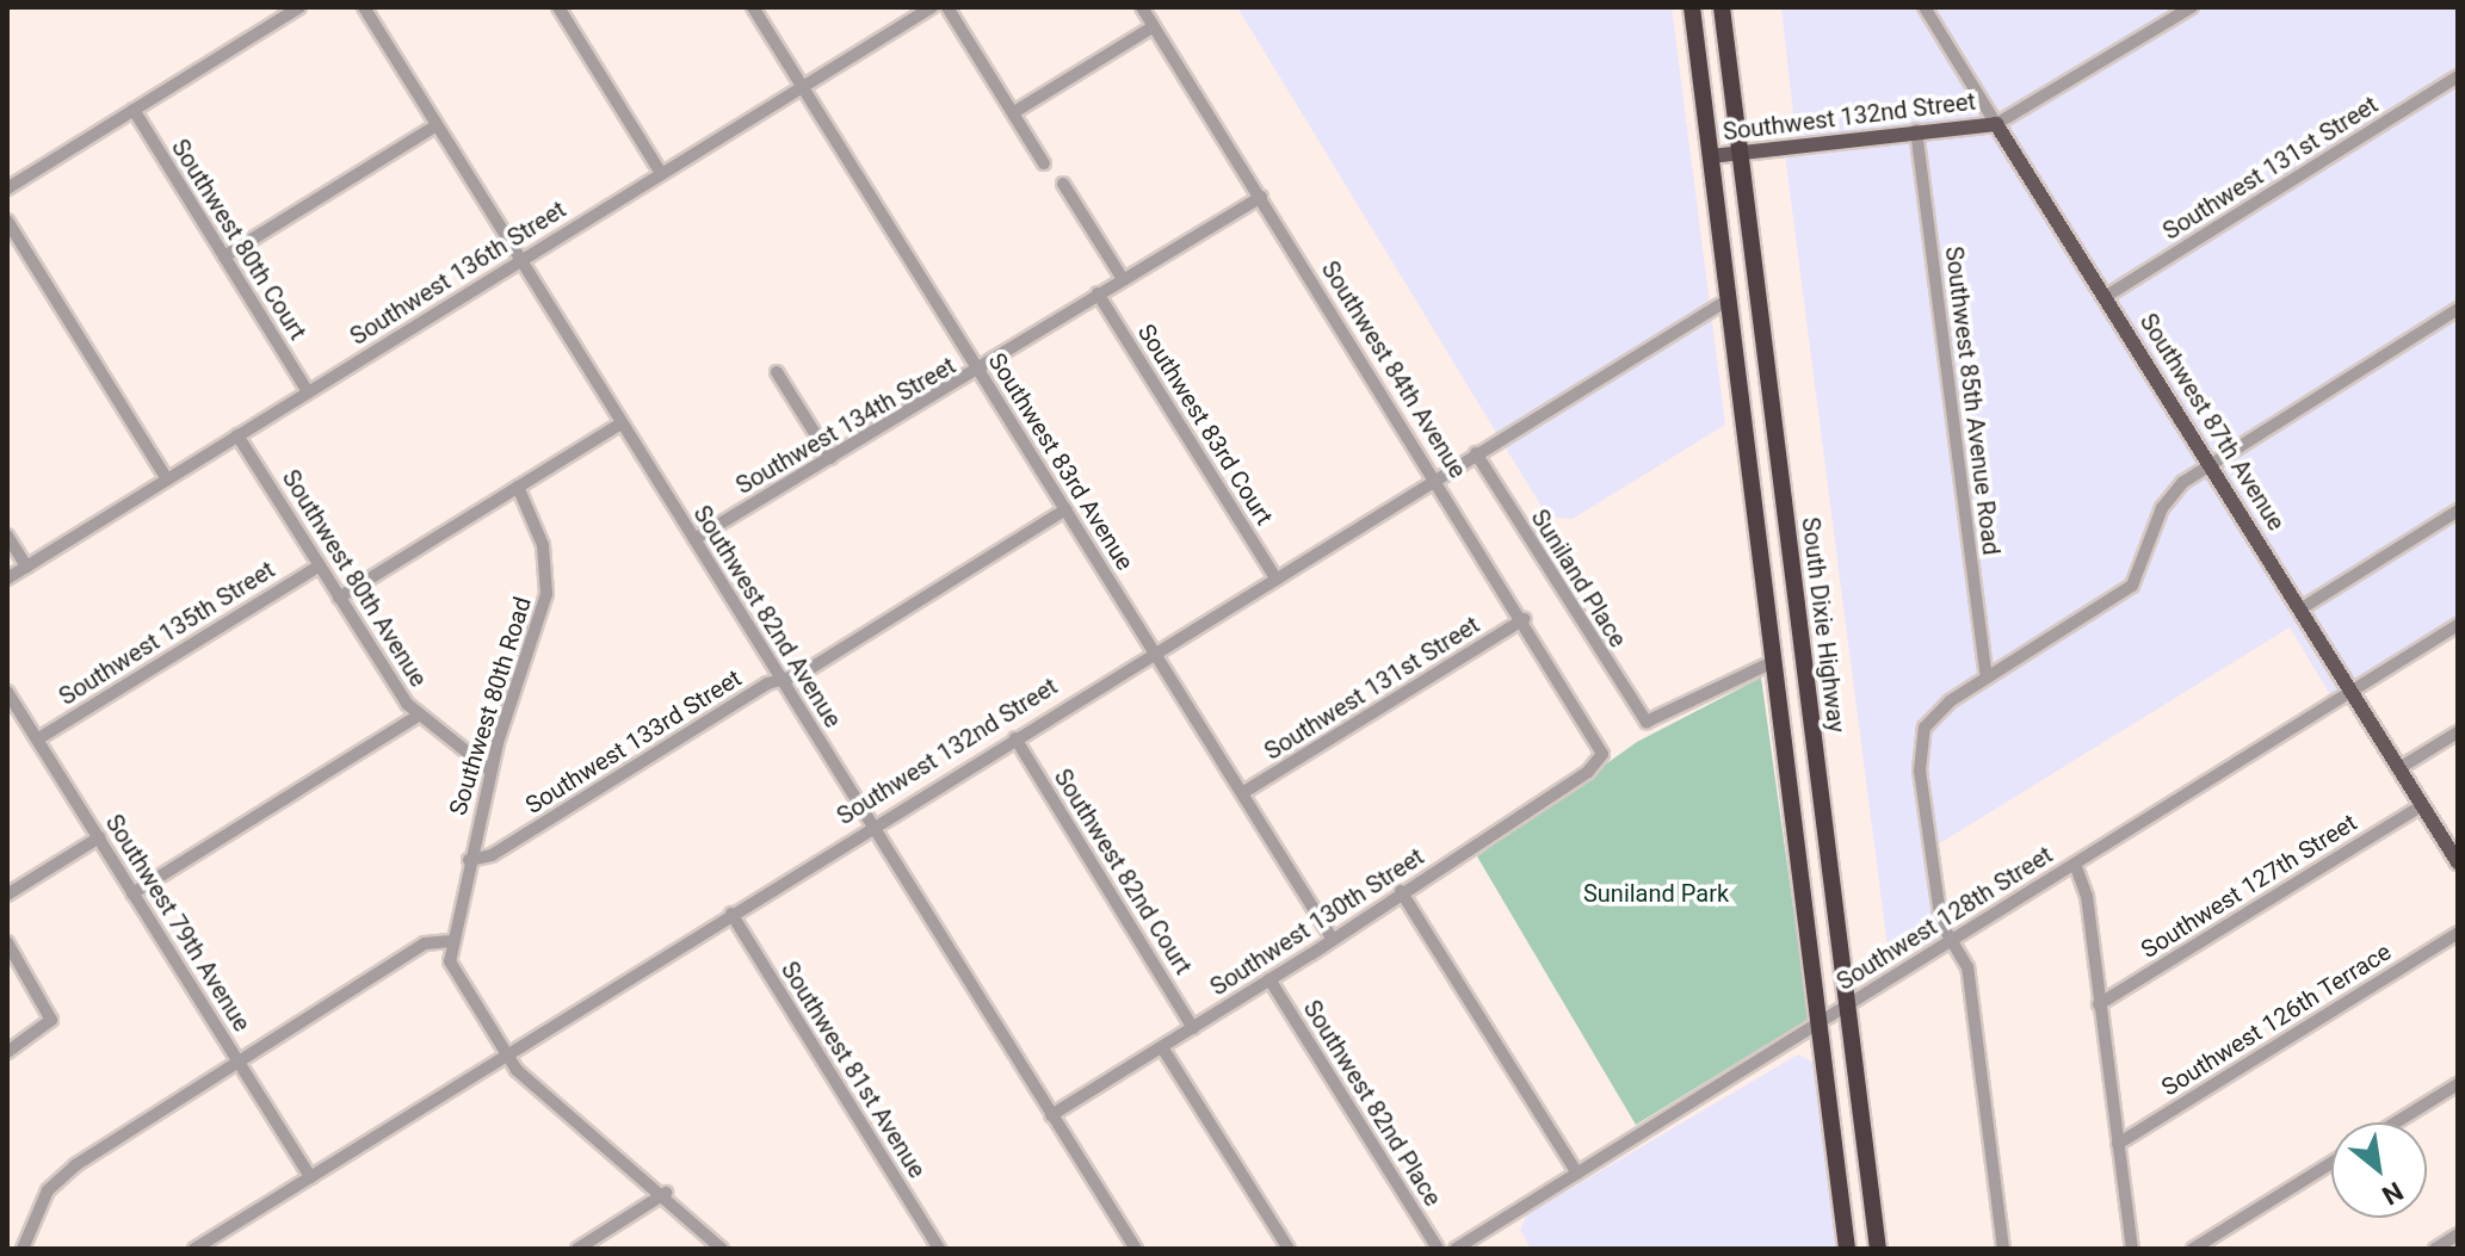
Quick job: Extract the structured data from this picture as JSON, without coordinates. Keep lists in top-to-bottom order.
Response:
{
  "streets": {
    "highway": ["South Dixie Highway"],
    "main road": ["Southwest 132nd Street", "Southwest 87th Avenue"],
    "street": [
      "Southwest 131st Street",
      "Southwest 80th Court",
      "Southwest 136th Street",
      "Southwest 84th Avenue",
      "Southwest 85th Avenue Road",
      "Southwest 83rd Court",
      "Southwest 134th Street",
      "Southwest 83rd Avenue",
      "Southwest 80th Avenue",
      "Suniland Place",
      "Southwest 82nd Avenue",
      "Southwest 135th Street",
      "Southwest 80th Road",
      "Southwest 133rd Street",
      "Southwest 82nd Court",
      "Southwest 127th Street",
      "Southwest 128th Street",
      "Southwest 130th Street",
      "Southwest 79th Avenue",
      "Southwest 126th Terrace",
      "Southwest 81st Avenue",
      "Southwest 82nd Place"
    ]
  },
  "crossings": [
    ["Southwest 132nd Street", "Southwest 84th Avenue"],
    ["Southwest 132nd Street", "Southwest 85th Avenue Road"],
    ["Southwest 132nd Street", "Southwest 87th Avenue"],
    ["Southwest 132nd Street", "Southwest 83rd Court"],
    ["Southwest 132nd Street", "Southwest 83rd Avenue"],
    ["Southwest 132nd Street", "Suniland Place"],
    ["Southwest 132nd Street", "Southwest 82nd Avenue"],
    ["Southwest 132nd Street", "South Dixie Highway"],
    ["Southwest 132nd Street", "Southwest 82nd Court"],
    ["Southwest 132nd Street", "Southwest 79th Avenue"],
    ["Southwest 132nd Street", "Southwest 81st Avenue"],
    ["Southwest 131st Street", "Southwest 84th Avenue"],
    ["Southwest 131st Street", "Southwest 87th Avenue"],
    ["Southwest 131st Street", "Southwest 83rd Avenue"],
    ["Southwest 80th Court", "Southwest 136th Street"],
    ["Southwest 136th Street", "Southwest 83rd Avenue"],
    ["Southwest 136th Street", "Southwest 80th Avenue"],
    ["Southwest 136th Street", "Southwest 82nd Avenue"],
    ["Southwest 84th Avenue", "Southwest 134th Street"],
    ["Southwest 84th Avenue", "Southwest 130th Street"],
    ["Southwest 87th Avenue", "Southwest 127th Street"],
    ["Southwest 87th Avenue", "Southwest 128th Street"],
    ["Southwest 83rd Court", "Southwest 134th Street"],
    ["Southwest 134th Street", "Southwest 83rd Avenue"],
    ["Southwest 134th Street", "Southwest 82nd Avenue"],
    ["Southwest 83rd Avenue", "Southwest 133rd Street"],
    ["Southwest 83rd Avenue", "Southwest 130th Street"],
    ["Southwest 80th Avenue", "Southwest 135th Street"],
    ["Southwest 80th Avenue", "Southwest 80th Road"],
    ["Southwest 82nd Avenue", "Southwest 133rd Street"],
    ["Southwest 82nd Avenue", "Southwest 130th Street"],
    ["South Dixie Highway", "Southwest 128th Street"],
    ["Southwest 135th Street", "Southwest 79th Avenue"],
    ["Southwest 80th Road", "Southwest 133rd Street"],
    ["Southwest 82nd Court", "Southwest 130th Street"],
    ["Southwest 130th Street", "Southwest 82nd Place"]
  ],
  "parks": ["Suniland Park"],
  "north": "bottom right"
}
